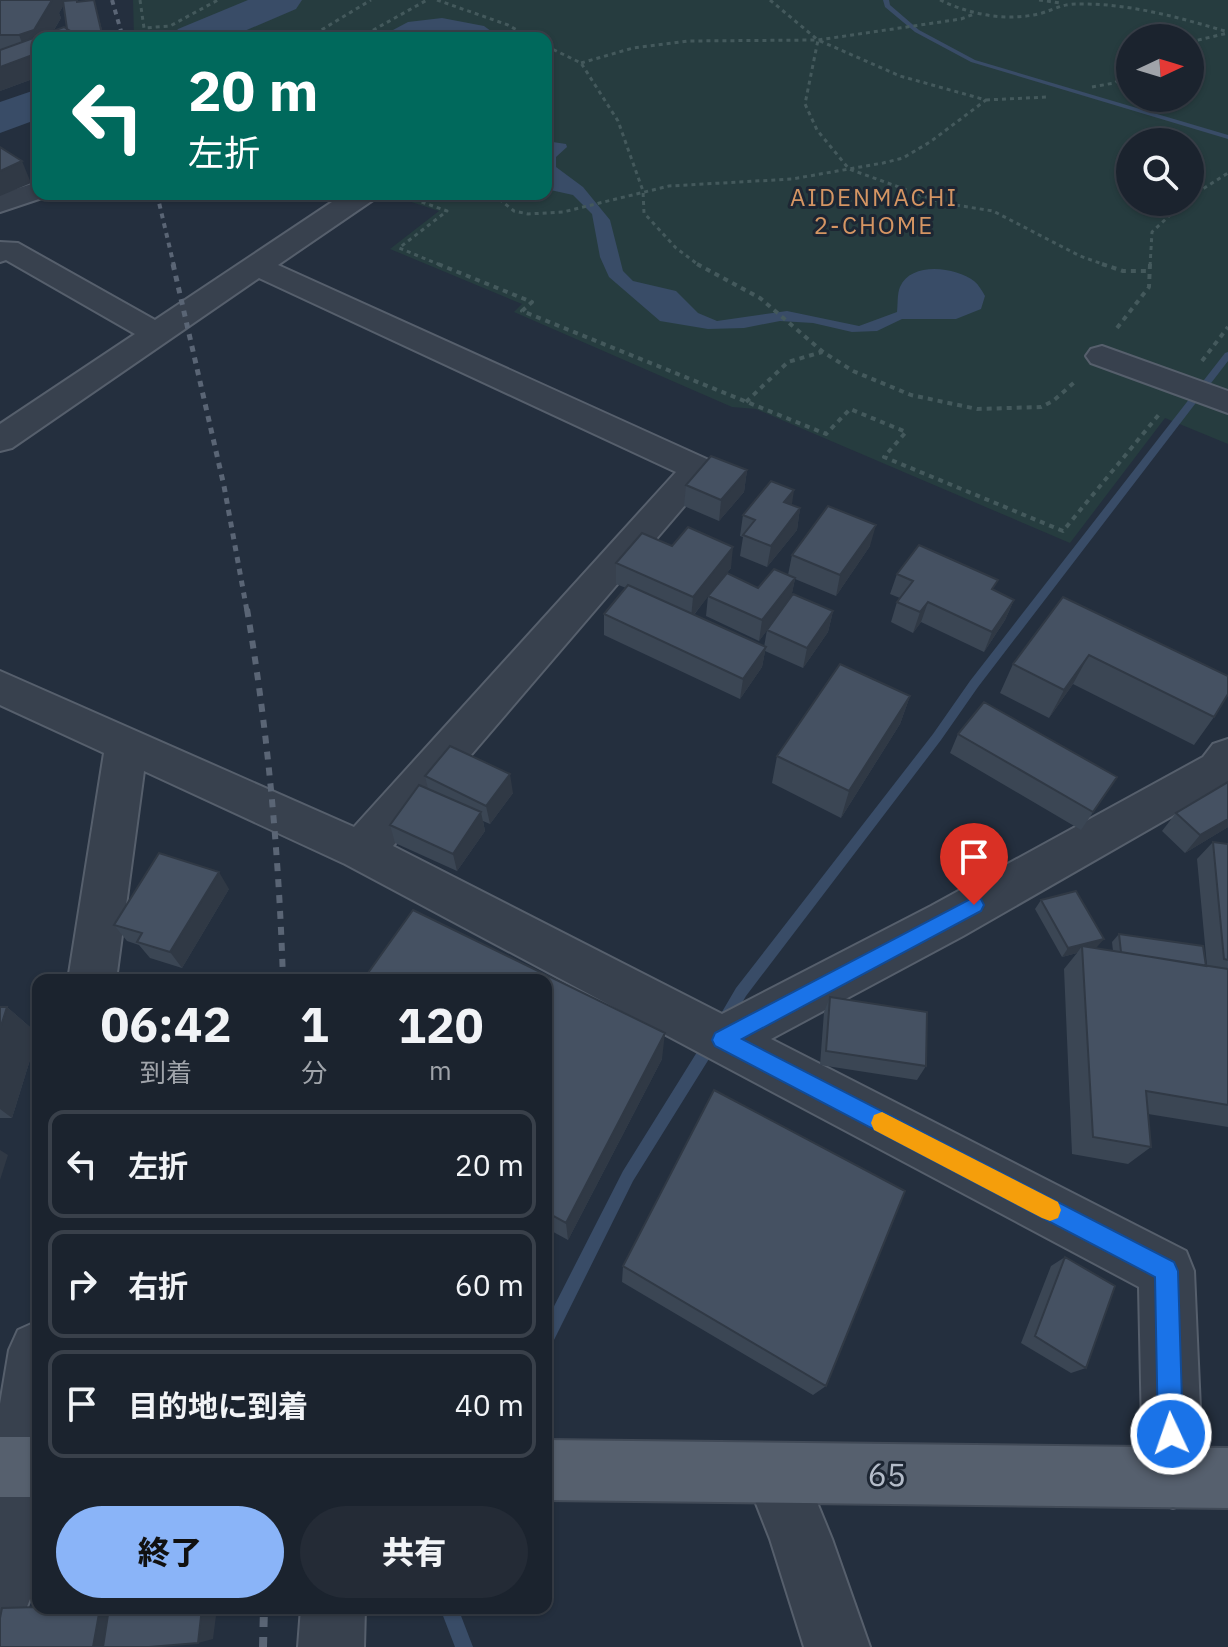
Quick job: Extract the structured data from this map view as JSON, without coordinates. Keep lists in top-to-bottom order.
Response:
{
  "streets": {
    "main road": ["65"]
  },
  "districts": ["AIDENMACHI 2-CHOME"],
  "north": "right",
  "page": {
    "turn": ["20 m", "左折"],
    "eta": [
      "06:42",
      "到着",
      "1",
      "分",
      "120",
      "m"
    ],
    "list": [
      {
        "name": "左折",
        "value": "20 m"
      },
      {
        "name": "右折",
        "value": "60 m"
      },
      {
        "name": "目的地に到着",
        "value": "40 m"
      }
    ],
    "buttons": ["終了", "共有"]
  }
}
